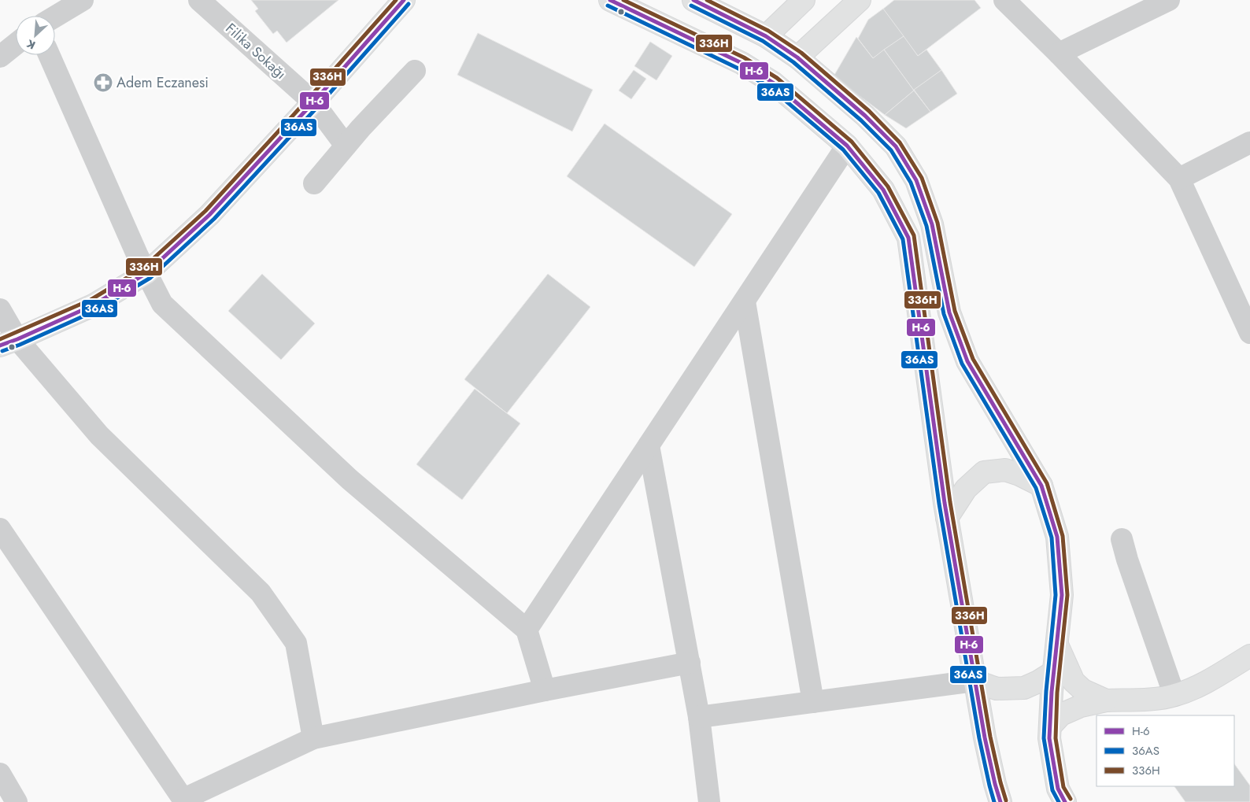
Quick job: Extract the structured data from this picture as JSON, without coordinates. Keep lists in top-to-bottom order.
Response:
{
  "streets": {
    "street": ["Filika Sokağı"]
  },
  "places": {
    "pharmacy": ["Adem Eczanesi"]
  },
  "lines": ["transit line H-6", "transit line 336H", "transit line 36AS"],
  "legend": ["H-6", "36AS", "336H"],
  "north": "bottom left"
}
